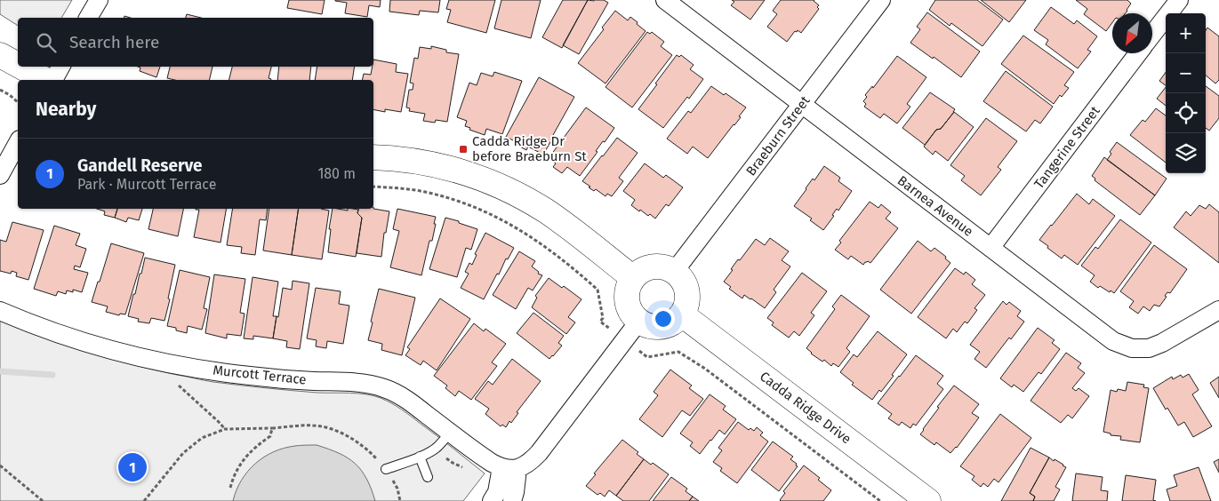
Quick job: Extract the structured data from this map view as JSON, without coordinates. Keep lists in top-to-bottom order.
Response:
{
  "streets": {
    "street": [
      "Braeburn Street",
      "Tangerine Street",
      "Barnea Avenue",
      "Murcott Terrace",
      "Cadda Ridge Drive"
    ]
  },
  "crossings": [
    ["Braeburn Street", "Barnea Avenue"],
    ["Braeburn Street", "Cadda Ridge Drive"],
    ["Tangerine Street", "Barnea Avenue"]
  ],
  "places": {
    "transit": ["Cadda Ridge Dr before Braeburn St"]
  },
  "north": "bottom left",
  "page": {
    "map_buttons": ["+", "−"],
    "search": "Search here",
    "heading": "Nearby",
    "list": [
      {
        "mark": "1",
        "name": "Gandell Reserve",
        "note": "Park · Murcott Terrace",
        "value": "180 m"
      }
    ],
    "pins": "1"
  }
}
